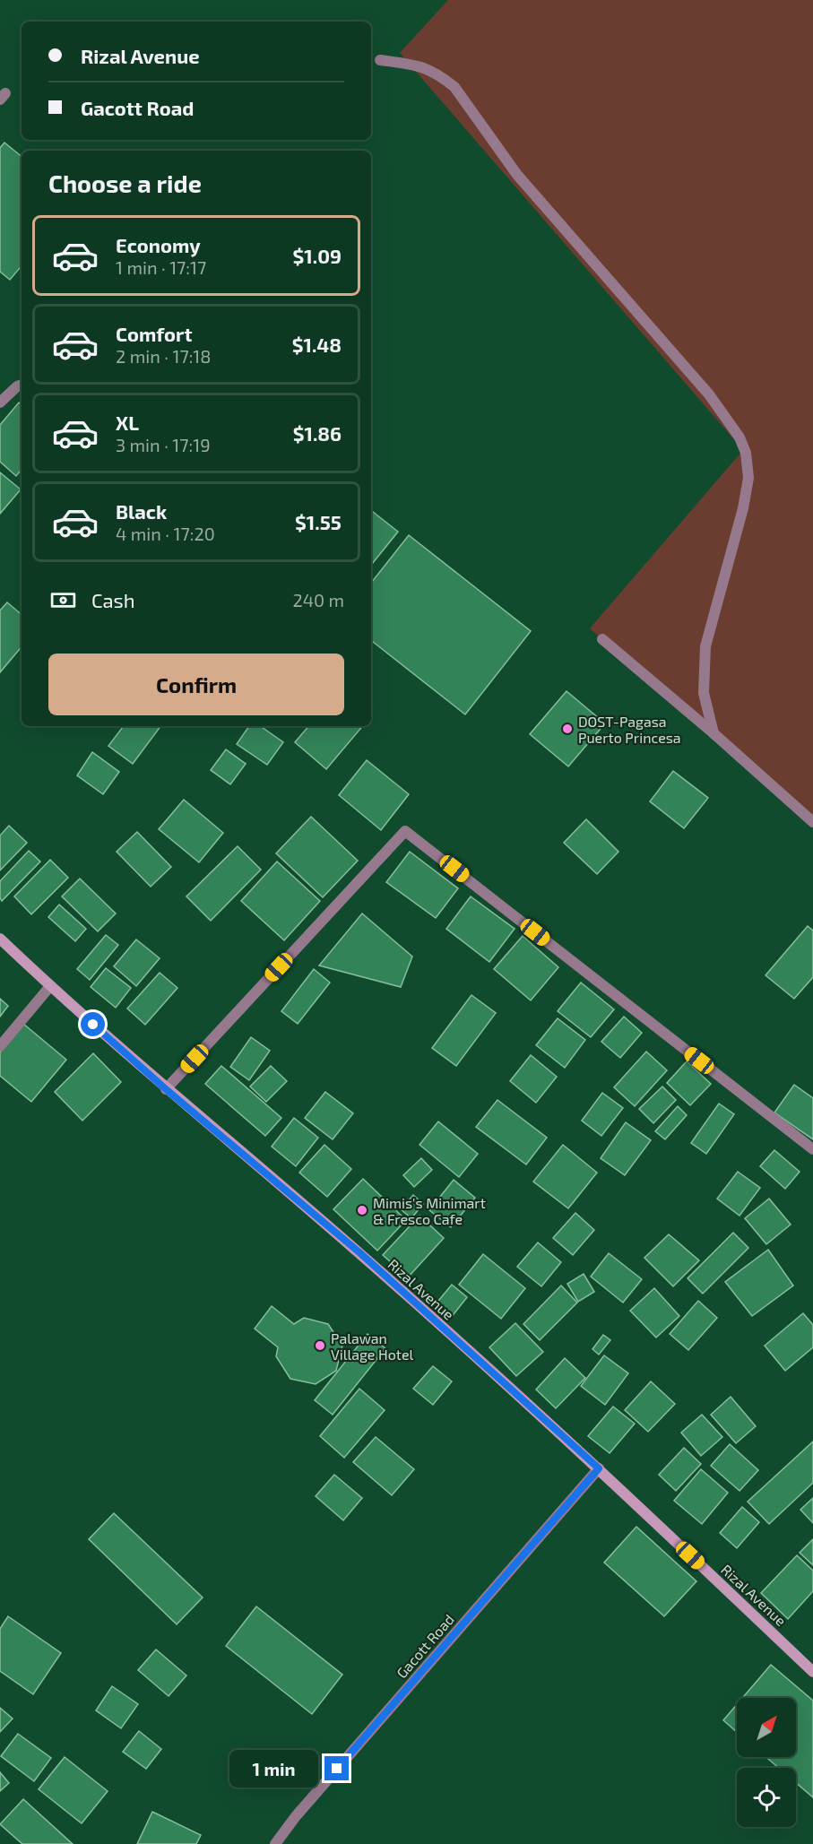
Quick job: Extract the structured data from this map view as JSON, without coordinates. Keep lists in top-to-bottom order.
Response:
{
  "streets": {
    "street": ["Rizal Avenue", "Gacott Road"]
  },
  "crossings": [
    ["Rizal Avenue", "Gacott Road"]
  ],
  "places": ["DOST-Pagasa Puerto Princesa", "Mimis's Minimart & Fresco Cafe", "Palawan Village Hotel"],
  "north": "top right",
  "page": {
    "banner": ["Rizal Avenue", "Gacott Road"],
    "heading": "Choose a ride",
    "list": [
      {
        "name": "Economy",
        "note": "1 min · 17:17",
        "value": "$1.09"
      },
      {
        "name": "Comfort",
        "note": "2 min · 17:18",
        "value": "$1.48"
      },
      {
        "name": "XL",
        "note": "3 min · 17:19",
        "value": "$1.86"
      },
      {
        "name": "Black",
        "note": "4 min · 17:20",
        "value": "$1.55"
      }
    ],
    "pay": ["Cash", "240 m"],
    "buttons": "Confirm",
    "bubble": "1 min"
  }
}
